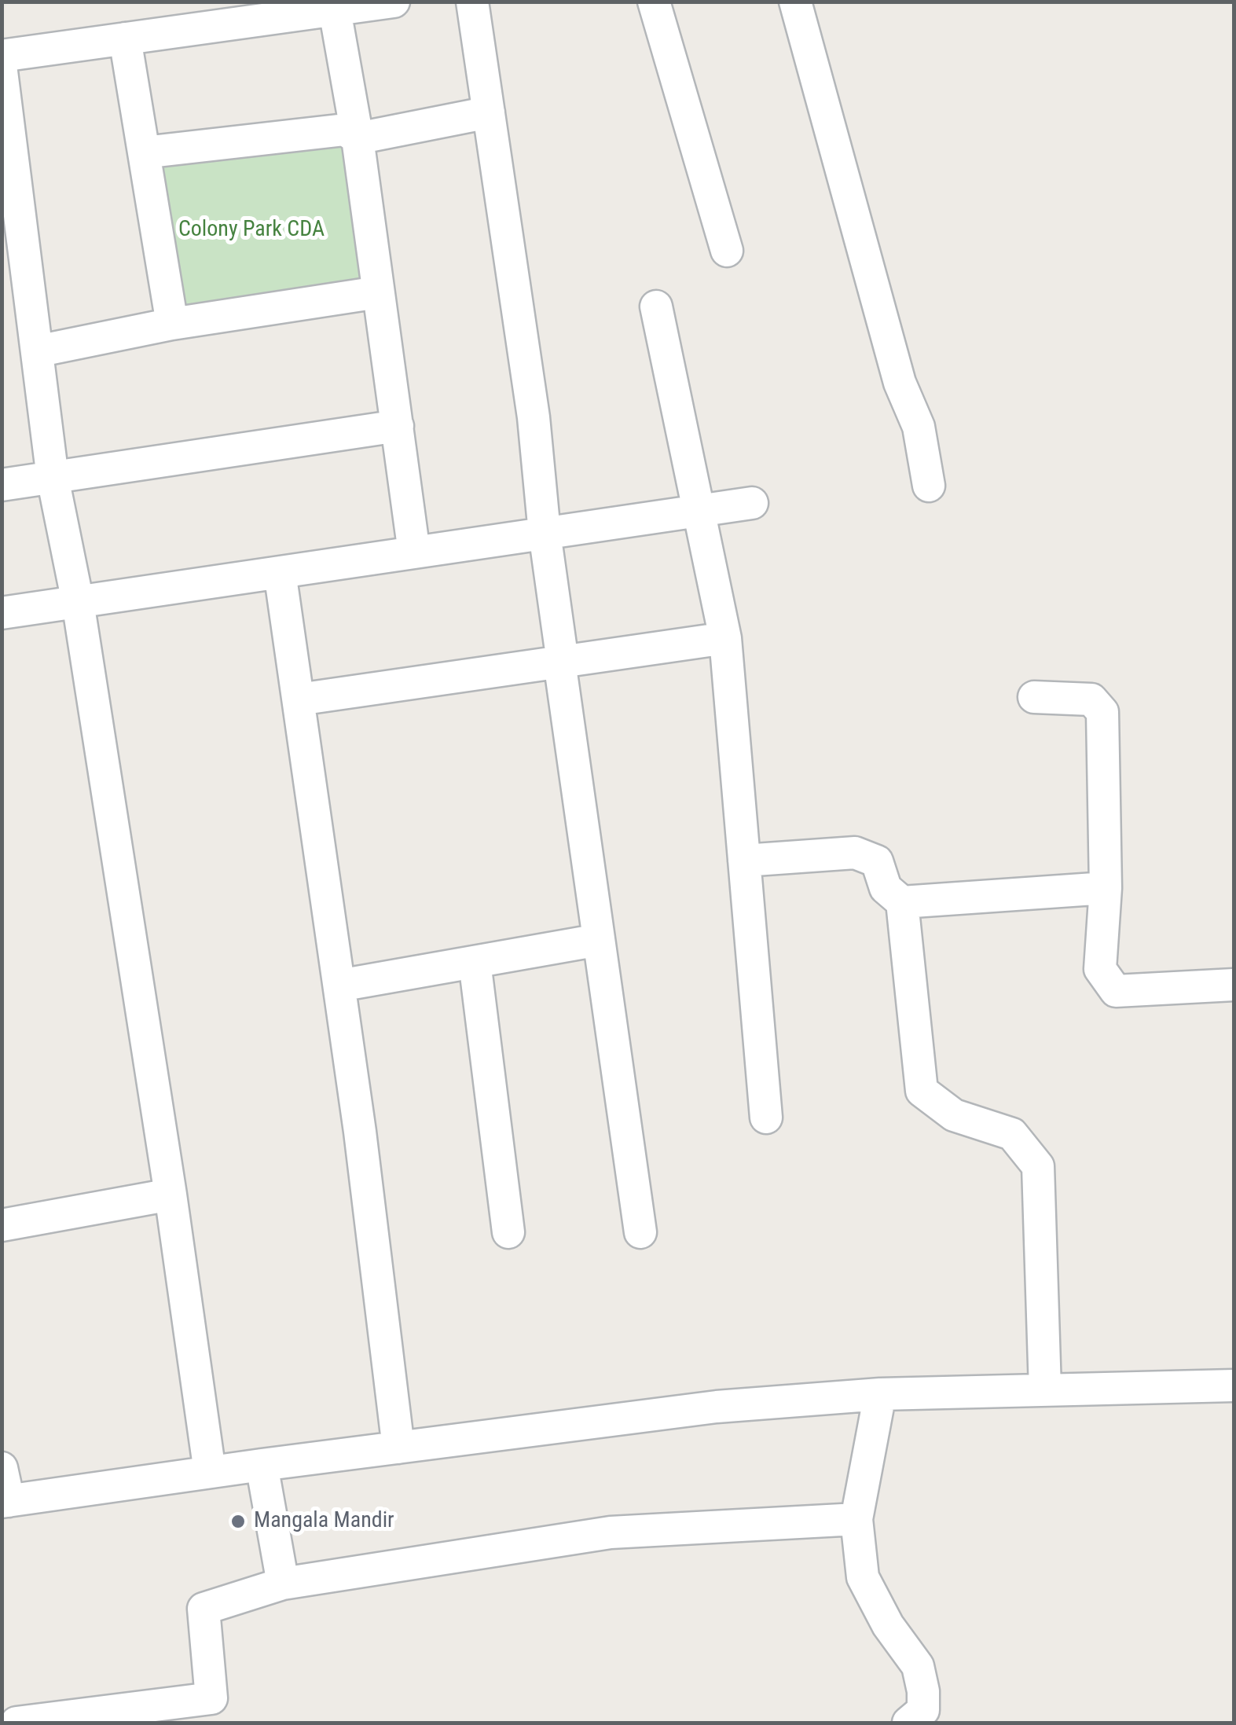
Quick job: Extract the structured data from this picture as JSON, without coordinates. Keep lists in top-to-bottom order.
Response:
{
  "parks": ["Colony Park CDA"],
  "places": ["Mangala Mandir"]
}
